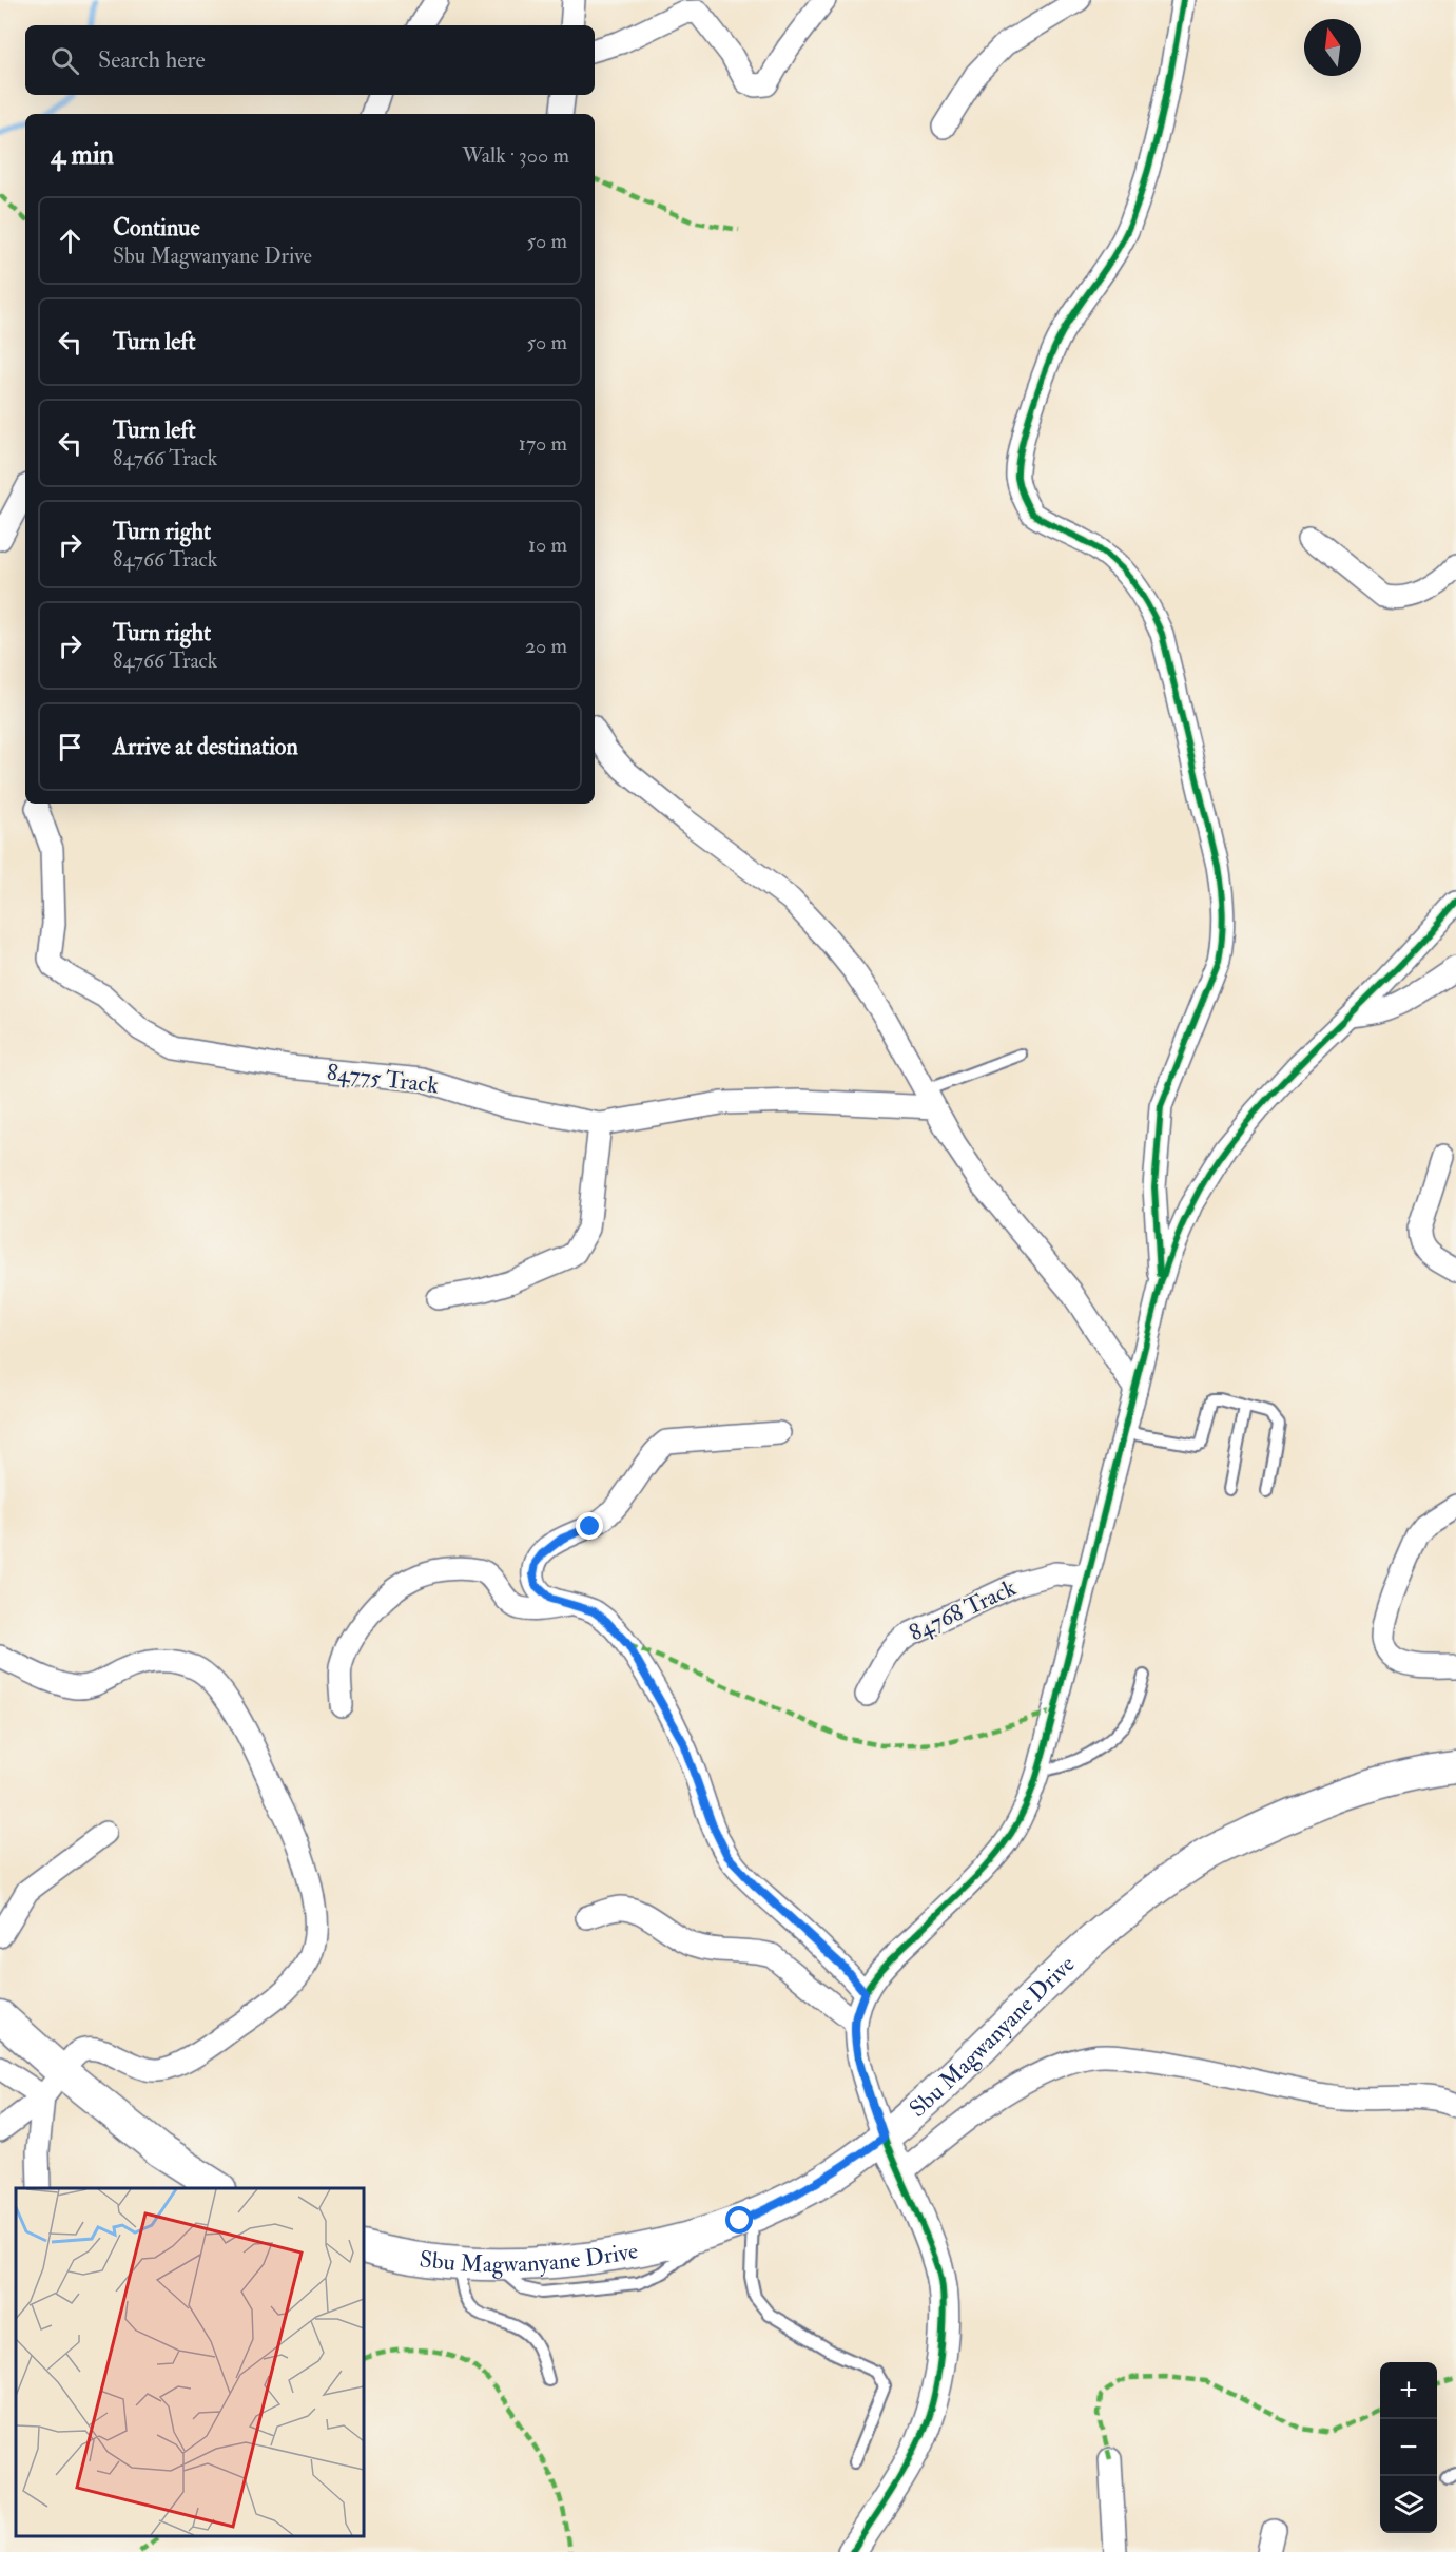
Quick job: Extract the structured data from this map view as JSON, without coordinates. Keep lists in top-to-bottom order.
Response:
{
  "streets": {
    "main road": ["Sbu Magwanyane Drive"],
    "street": ["84775 Track", "84768 Track"]
  },
  "north": "top",
  "page": {
    "search": "Search here",
    "heading": ["4 min", "Walk · 300 m"],
    "list": [
      ["Continue", "Sbu Magwanyane Drive", "50 m"],
      ["Turn left", "50 m"],
      ["Turn left", "84766 Track", "170 m"],
      ["Turn right", "84766 Track", "10 m"],
      ["Turn right", "84766 Track", "20 m"],
      "Arrive at destination"
    ],
    "map_buttons": ["+", "−"]
  }
}
